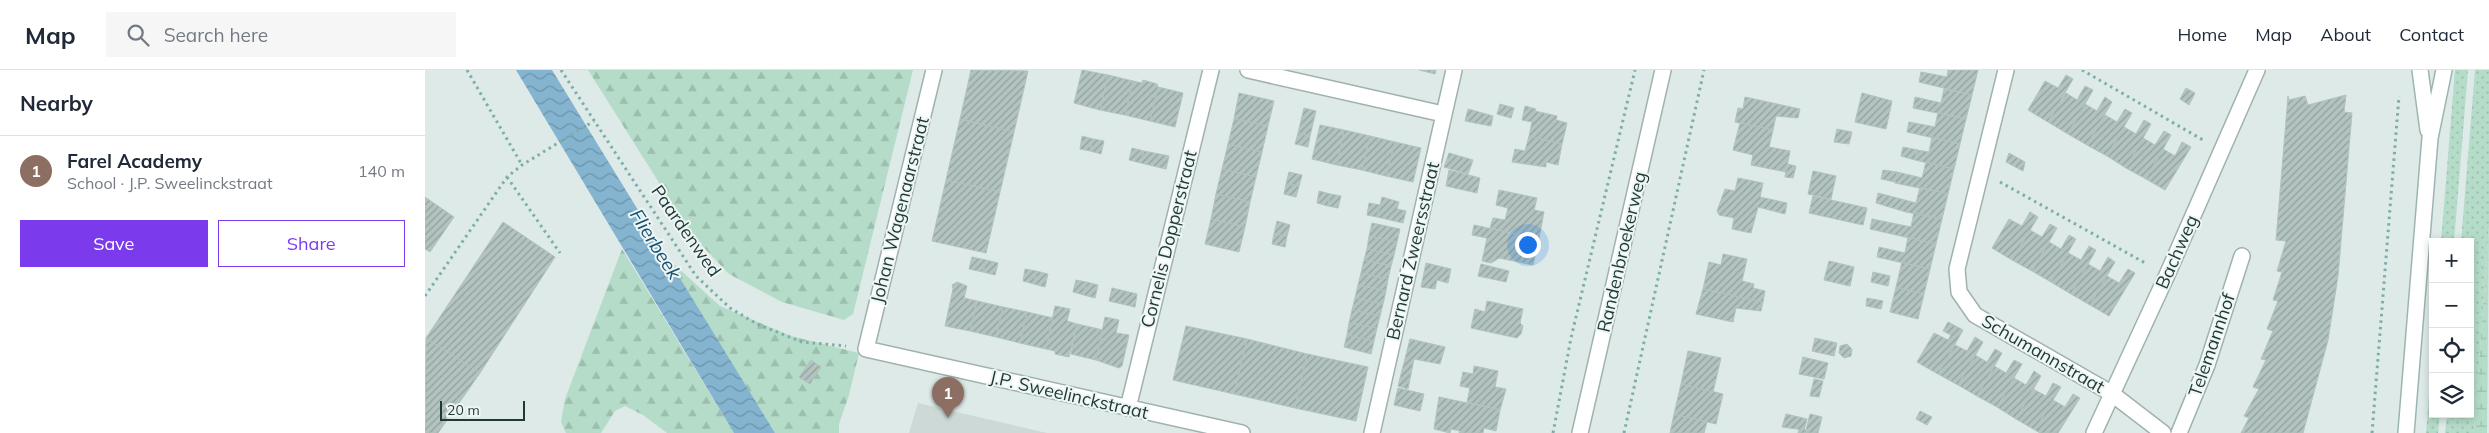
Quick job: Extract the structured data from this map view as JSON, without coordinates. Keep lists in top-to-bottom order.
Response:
{
  "streets": {
    "street": [
      "Johan Wagenaarstraat",
      "Cornelis Dopperstraat",
      "Bernard Zweersstraat",
      "Randenbroekerweg",
      "Bachweg",
      "Telemannhof",
      "Schumannstraat",
      "J.P. Sweelinckstraat"
    ],
    "path": ["Paardenwed"]
  },
  "crossings": [
    ["Johan Wagenaarstraat", "Paardenwed"],
    ["Johan Wagenaarstraat", "J.P. Sweelinckstraat"],
    ["Paardenwed", "J.P. Sweelinckstraat"],
    ["Cornelis Dopperstraat", "J.P. Sweelinckstraat"],
    ["Bachweg", "Schumannstraat"]
  ],
  "water": ["Flierbeek"],
  "scale_bar": "20 m",
  "page": {
    "header": "Map",
    "search": "Search here",
    "nav": [
      "Home",
      "Map",
      "About",
      "Contact"
    ],
    "heading": "Nearby",
    "list": [
      {
        "mark": "1",
        "name": "Farel Academy",
        "note": "School · J.P. Sweelinckstraat",
        "value": "140 m"
      }
    ],
    "buttons": ["Save", "Share"],
    "map_buttons": ["+", "−"],
    "pins": "1",
    "scale": "20 m"
  }
}
